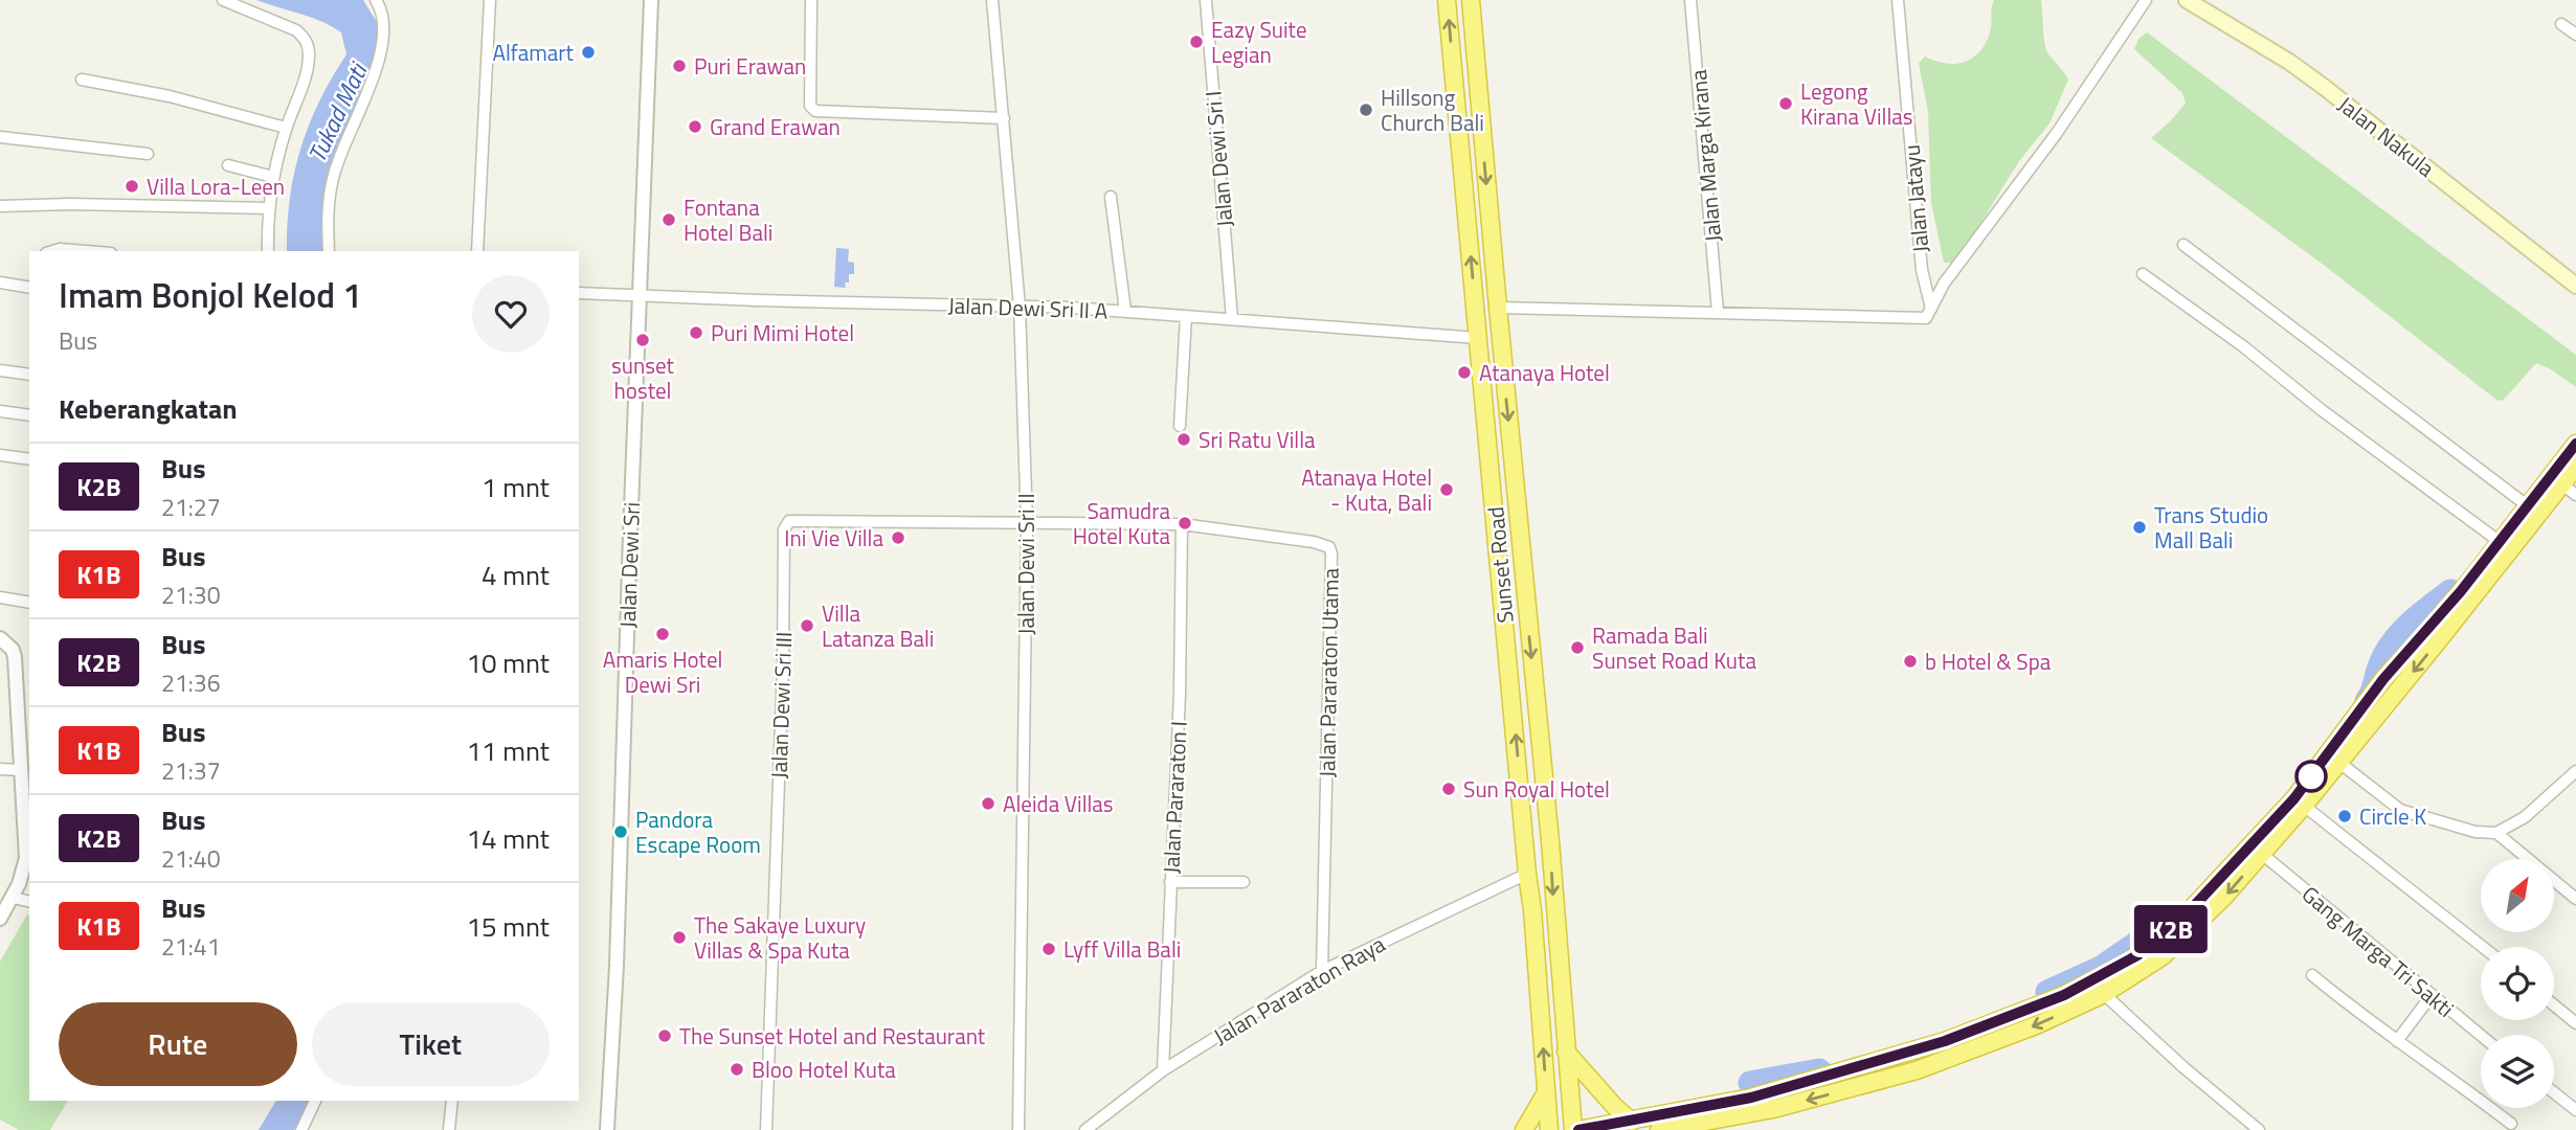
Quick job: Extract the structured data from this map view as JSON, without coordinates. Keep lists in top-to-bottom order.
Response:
{
  "streets": {
    "highway": ["Sunset Road"],
    "main road": ["Jalan Nakula"],
    "street": [
      "Jalan Marga Kirana",
      "Jalan Dewi Sri I",
      "Jalan Jatayu",
      "Jalan Dewi Sri II A",
      "Jalan Dewi Sri II",
      "Jalan Dewi Sri",
      "Jalan Pararaton Utama",
      "Jalan Dewi Sri III",
      "Jalan Pararaton I",
      "Gang Marga Tri Sakti",
      "Jalan Pararaton Raya"
    ]
  },
  "crossings": [
    ["Jalan Dewi Sri I", "Jalan Dewi Sri II A"],
    ["Jalan Dewi Sri II A", "Jalan Dewi Sri II"],
    ["Jalan Dewi Sri II A", "Jalan Dewi Sri"],
    ["Jalan Dewi Sri II A", "Sunset Road"],
    ["Jalan Dewi Sri II", "Jalan Pararaton Utama"],
    ["Jalan Dewi Sri II", "Jalan Dewi Sri III"],
    ["Sunset Road", "Jalan Pararaton Raya"],
    ["Jalan Pararaton Utama", "Jalan Dewi Sri III"],
    ["Jalan Pararaton Utama", "Jalan Pararaton I"],
    ["Jalan Pararaton Utama", "Jalan Pararaton Raya"],
    ["Jalan Pararaton I", "Jalan Pararaton Raya"]
  ],
  "water": ["Tukad Mati"],
  "places": [
    "Eazy Suite Legian",
    "Alfamart",
    "Puri Erawan",
    "Legong Kirana Villas",
    "Hillsong Church Bali",
    "Grand Erawan",
    "Villa Lora-Leen",
    "Fontana Hotel Bali",
    "Puri Mimi Hotel",
    "sunset hostel",
    "Atanaya Hotel",
    "Sri Ratu Villa",
    "Atanaya Hotel - Kuta, Bali",
    "Samudra Hotel Kuta",
    "Trans Studio Mall Bali",
    "Ini Vie Villa",
    "Villa Latanza Bali",
    "Amaris Hotel Dewi Sri",
    "Ramada Bali Sunset Road Kuta",
    "b Hotel & Spa",
    "Sun Royal Hotel",
    "Aleida Villas",
    "Circle K",
    "Pandora Escape Room",
    "The Sakaye Luxury Villas & Spa Kuta",
    "Lyff Villa Bali",
    "The Sunset Hotel and Restaurant",
    "Bloo Hotel Kuta"
  ],
  "lines": ["bus line K2B"],
  "north": "top right",
  "page": {
    "on_map": "K2B",
    "heading": [
      ["Imam Bonjol Kelod 1", "Bus"],
      "Keberangkatan"
    ],
    "list": [
      {
        "mark": "K2B",
        "name": "Bus",
        "note": "21:27",
        "value": "1 mnt"
      },
      {
        "mark": "K1B",
        "name": "Bus",
        "note": "21:30",
        "value": "4 mnt"
      },
      {
        "mark": "K2B",
        "name": "Bus",
        "note": "21:36",
        "value": "10 mnt"
      },
      {
        "mark": "K1B",
        "name": "Bus",
        "note": "21:37",
        "value": "11 mnt"
      },
      {
        "mark": "K2B",
        "name": "Bus",
        "note": "21:40",
        "value": "14 mnt"
      },
      {
        "mark": "K1B",
        "name": "Bus",
        "note": "21:41",
        "value": "15 mnt"
      }
    ],
    "buttons": ["Rute", "Tiket"]
  }
}
